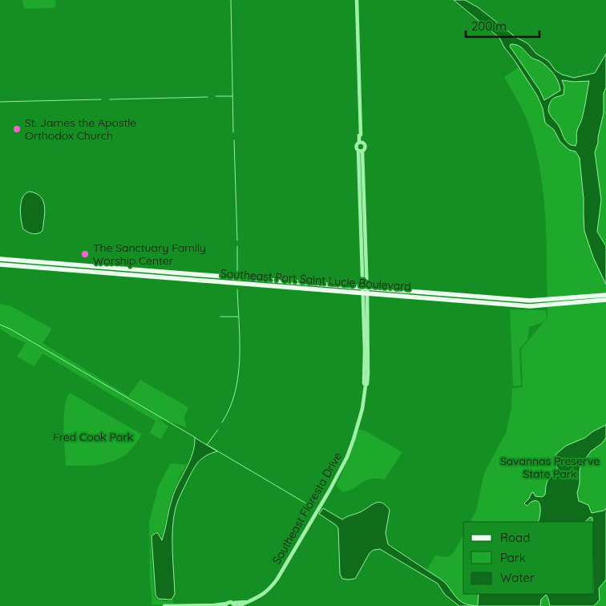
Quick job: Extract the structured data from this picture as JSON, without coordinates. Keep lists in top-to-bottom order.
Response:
{
  "streets": {
    "main road": ["Southeast Port Saint Lucie Boulevard"],
    "street": ["Southeast Floresta Drive"]
  },
  "crossings": [
    ["Southeast Port Saint Lucie Boulevard", "Southeast Floresta Drive"]
  ],
  "parks": ["Fred Cook Park", "Savannas Preserve State Park"],
  "places": ["St. James the Apostle Orthodox Church", "The Sanctuary Family Worship Center"],
  "legend": ["Road", "Park", "Water"],
  "scale_bar": "200 m"
}
